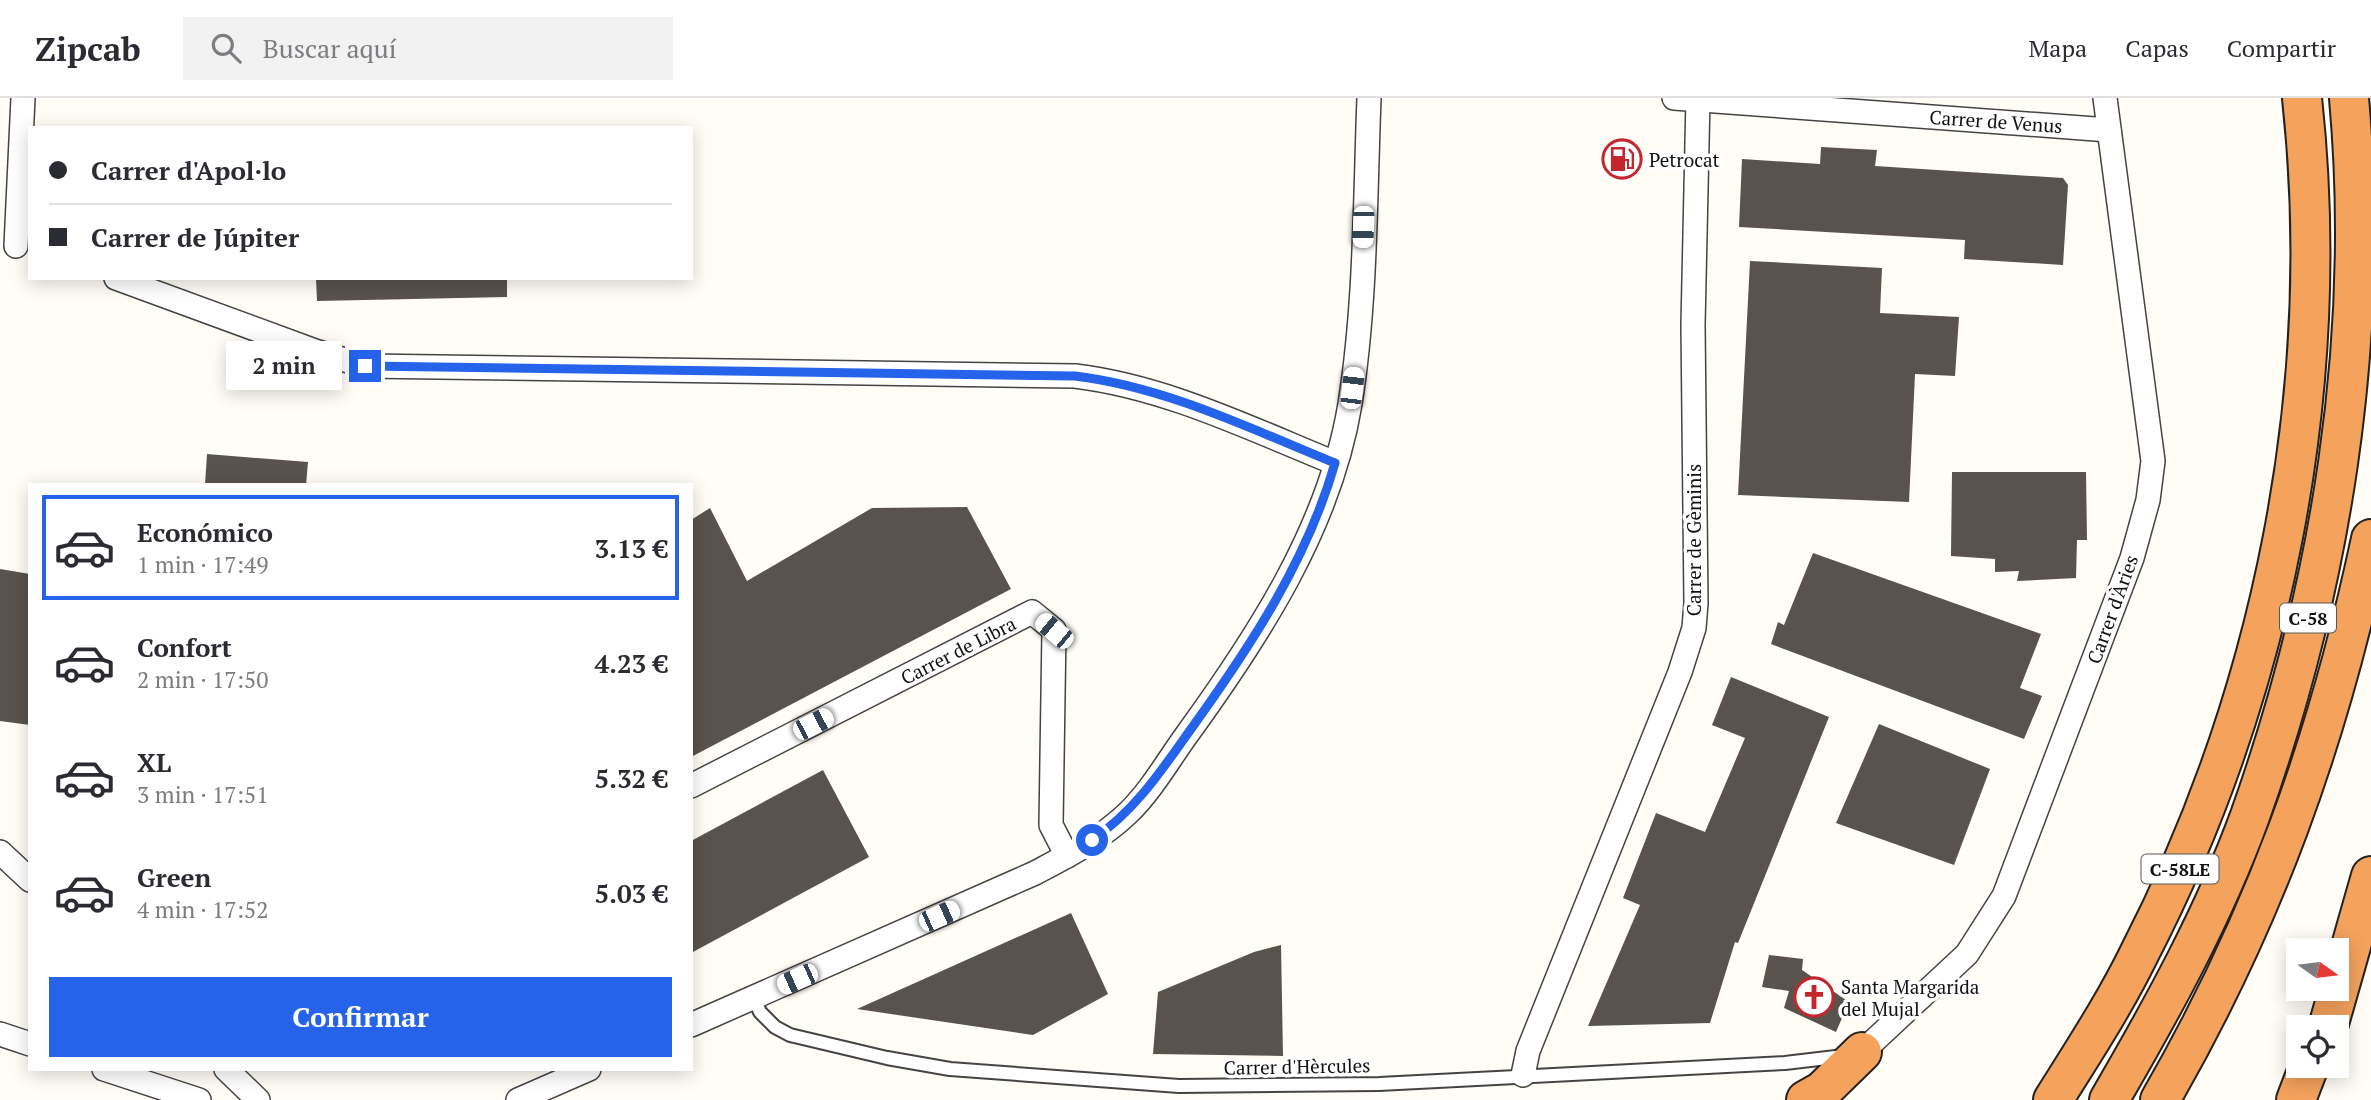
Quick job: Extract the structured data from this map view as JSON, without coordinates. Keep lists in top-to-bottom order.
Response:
{
  "streets": {
    "highway": ["C-58", "C-58LE"],
    "street": [
      "Carrer de Venus",
      "Carrer de Gèminis",
      "Carrer d'Àries",
      "Carrer de Libra"
    ],
    "lane": ["Carrer d'Hèrcules"]
  },
  "crossings": [
    ["Carrer de Venus", "Carrer de Gèminis"],
    ["Carrer de Venus", "Carrer d'Àries"],
    ["Carrer de Gèminis", "Carrer d'Hèrcules"],
    ["Carrer d'Àries", "Carrer d'Hèrcules"]
  ],
  "places": {
    "fuel station": ["Petrocat"],
    "church": ["Santa Margarida del Mujal"]
  },
  "north": "right",
  "page": {
    "header": "Zipcab",
    "search": "Buscar aquí",
    "nav": ["Mapa", "Capas", "Compartir"],
    "banner": ["Carrer d'Apol·lo", "Carrer de Júpiter"],
    "bubble": "2 min",
    "list": [
      {
        "name": "Económico",
        "note": "1 min · 17:49",
        "value": "3.13 €"
      },
      {
        "name": "Confort",
        "note": "2 min · 17:50",
        "value": "4.23 €"
      },
      {
        "name": "XL",
        "note": "3 min · 17:51",
        "value": "5.32 €"
      },
      {
        "name": "Green",
        "note": "4 min · 17:52",
        "value": "5.03 €"
      }
    ],
    "buttons": "Confirmar"
  }
}
